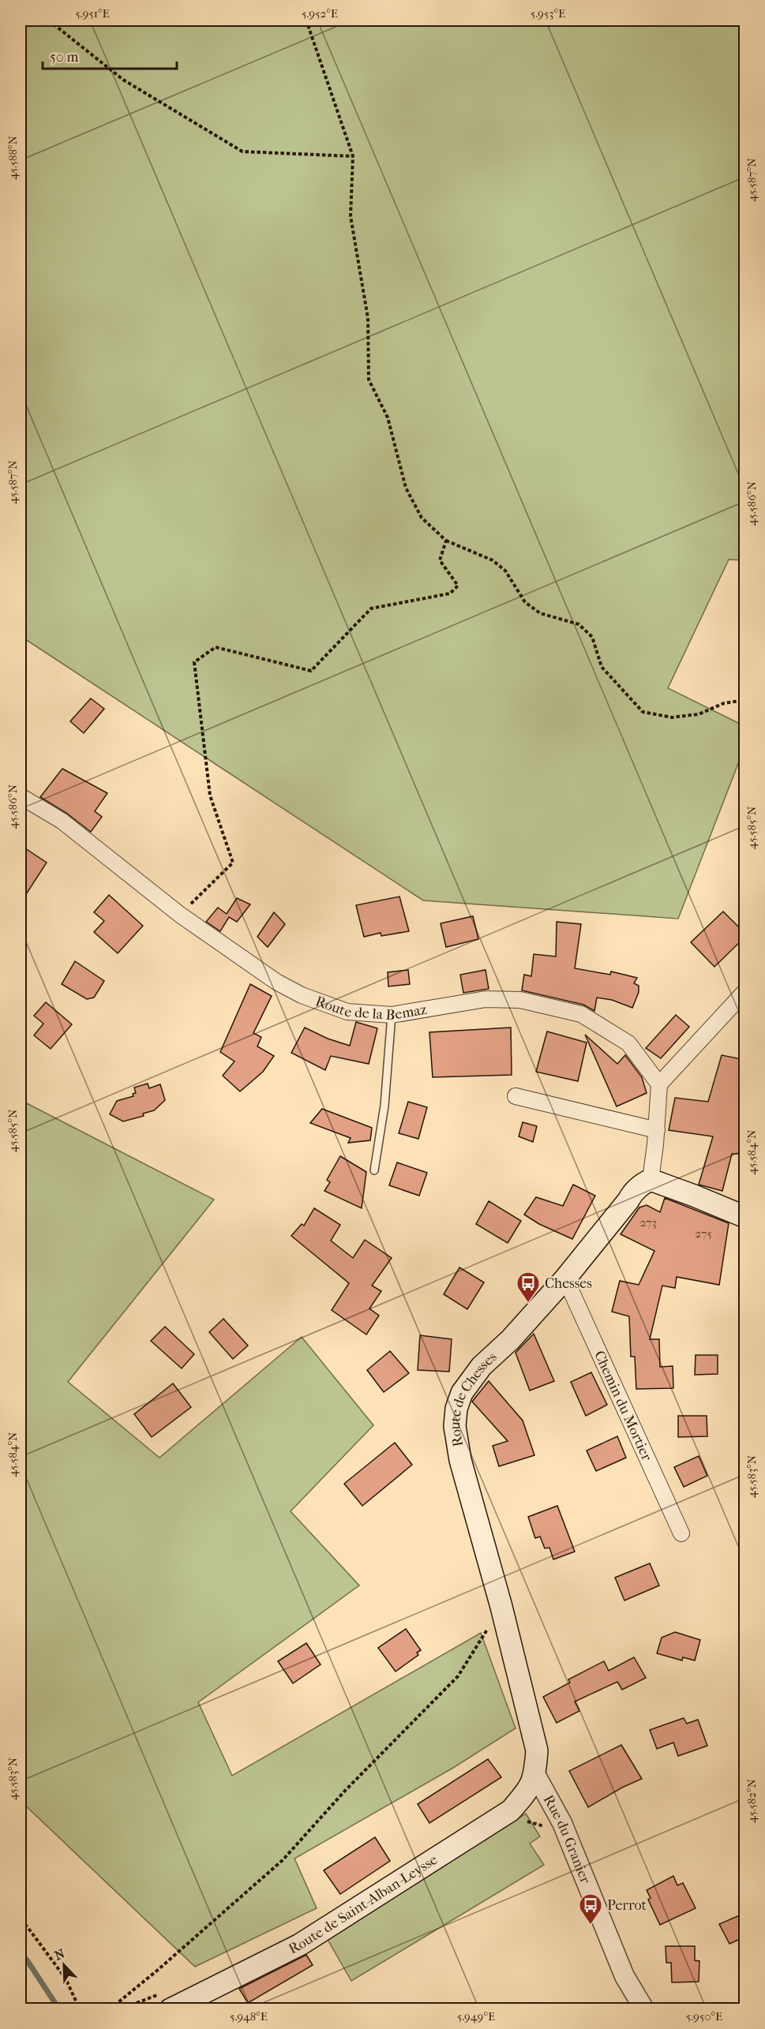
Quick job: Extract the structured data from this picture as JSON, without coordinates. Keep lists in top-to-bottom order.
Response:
{
  "streets": {
    "main road": ["Route de Chesses", "Route de Saint-Alban-Leysse"],
    "street": ["Route de la Bemaz", "Chemin du Mortier", "Rue du Granier"]
  },
  "crossings": [
    ["Route de Chesses", "Chemin du Mortier"],
    ["Route de Chesses", "Rue du Granier"],
    ["Route de Chesses", "Route de Saint-Alban-Leysse"],
    ["Rue du Granier", "Route de Saint-Alban-Leysse"]
  ],
  "places": {
    "bus stop": ["Chesses", "Perrot"]
  },
  "house_numbers": ["273", "275"],
  "scale_bar": "50 m",
  "north": "top left",
  "coordinates": [
    "5.951°E",
    "5.952°E",
    "5.953°E",
    "45.588°N",
    "45.587°N",
    "45.586°N",
    "45.585°N",
    "45.584°N",
    "45.583°N",
    "45.582°N",
    "5.948°E",
    "5.949°E",
    "5.950°E"
  ]
}
